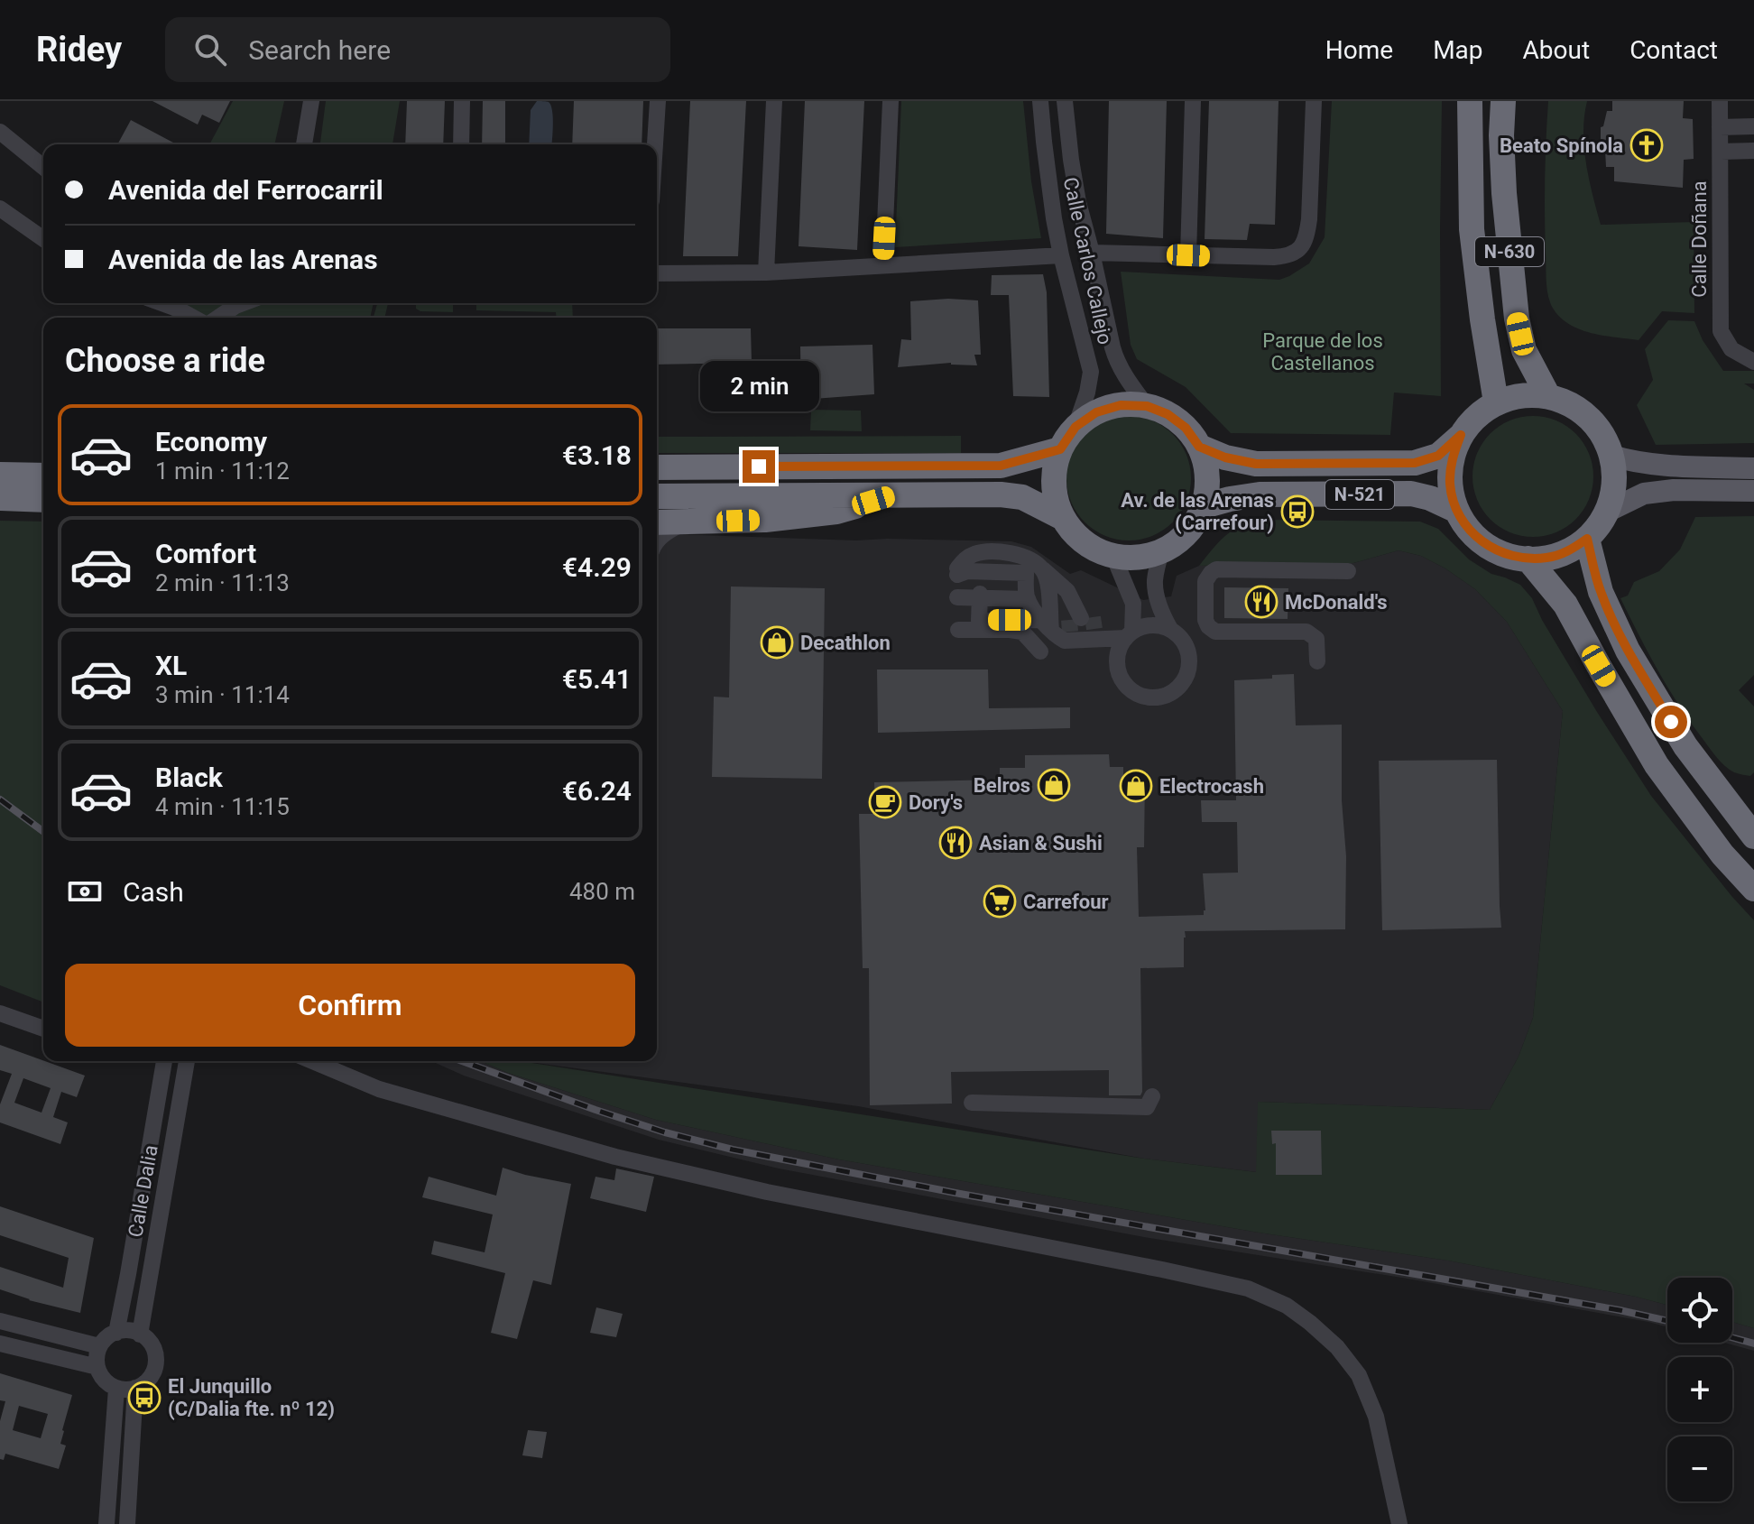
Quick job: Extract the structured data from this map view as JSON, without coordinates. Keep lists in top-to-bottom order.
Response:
{
  "streets": {
    "highway": ["N-630", "N-521"],
    "street": ["Calle Doñana", "Calle Carlos Callejo", "Calle Dalia"]
  },
  "crossings": [
    ["N-630", "N-521"],
    ["Calle Carlos Callejo", "N-521"]
  ],
  "parks": ["Parque de los Castellanos"],
  "places": {
    "church": ["Beato Spínola"],
    "bus stop": ["Av. de las Arenas (Carrefour)", "El Junquillo (C/Dalia fte. nº 12)"],
    "restaurant": ["McDonald's", "Asian & Sushi"],
    "shop": ["Decathlon", "Belros", "Electrocash"],
    "cafe": ["Dory's"],
    "supermarket": ["Carrefour"]
  },
  "page": {
    "header": "Ridey",
    "search": "Search here",
    "nav": [
      "Home",
      "Map",
      "About",
      "Contact"
    ],
    "banner": ["Avenida del Ferrocarril", "Avenida de las Arenas"],
    "heading": "Choose a ride",
    "bubble": "2 min",
    "list": [
      {
        "name": "Economy",
        "note": "1 min · 11:12",
        "value": "€3.18"
      },
      {
        "name": "Comfort",
        "note": "2 min · 11:13",
        "value": "€4.29"
      },
      {
        "name": "XL",
        "note": "3 min · 11:14",
        "value": "€5.41"
      },
      {
        "name": "Black",
        "note": "4 min · 11:15",
        "value": "€6.24"
      }
    ],
    "pay": ["Cash", "480 m"],
    "buttons": "Confirm",
    "map_buttons": ["+", "−"]
  }
}
